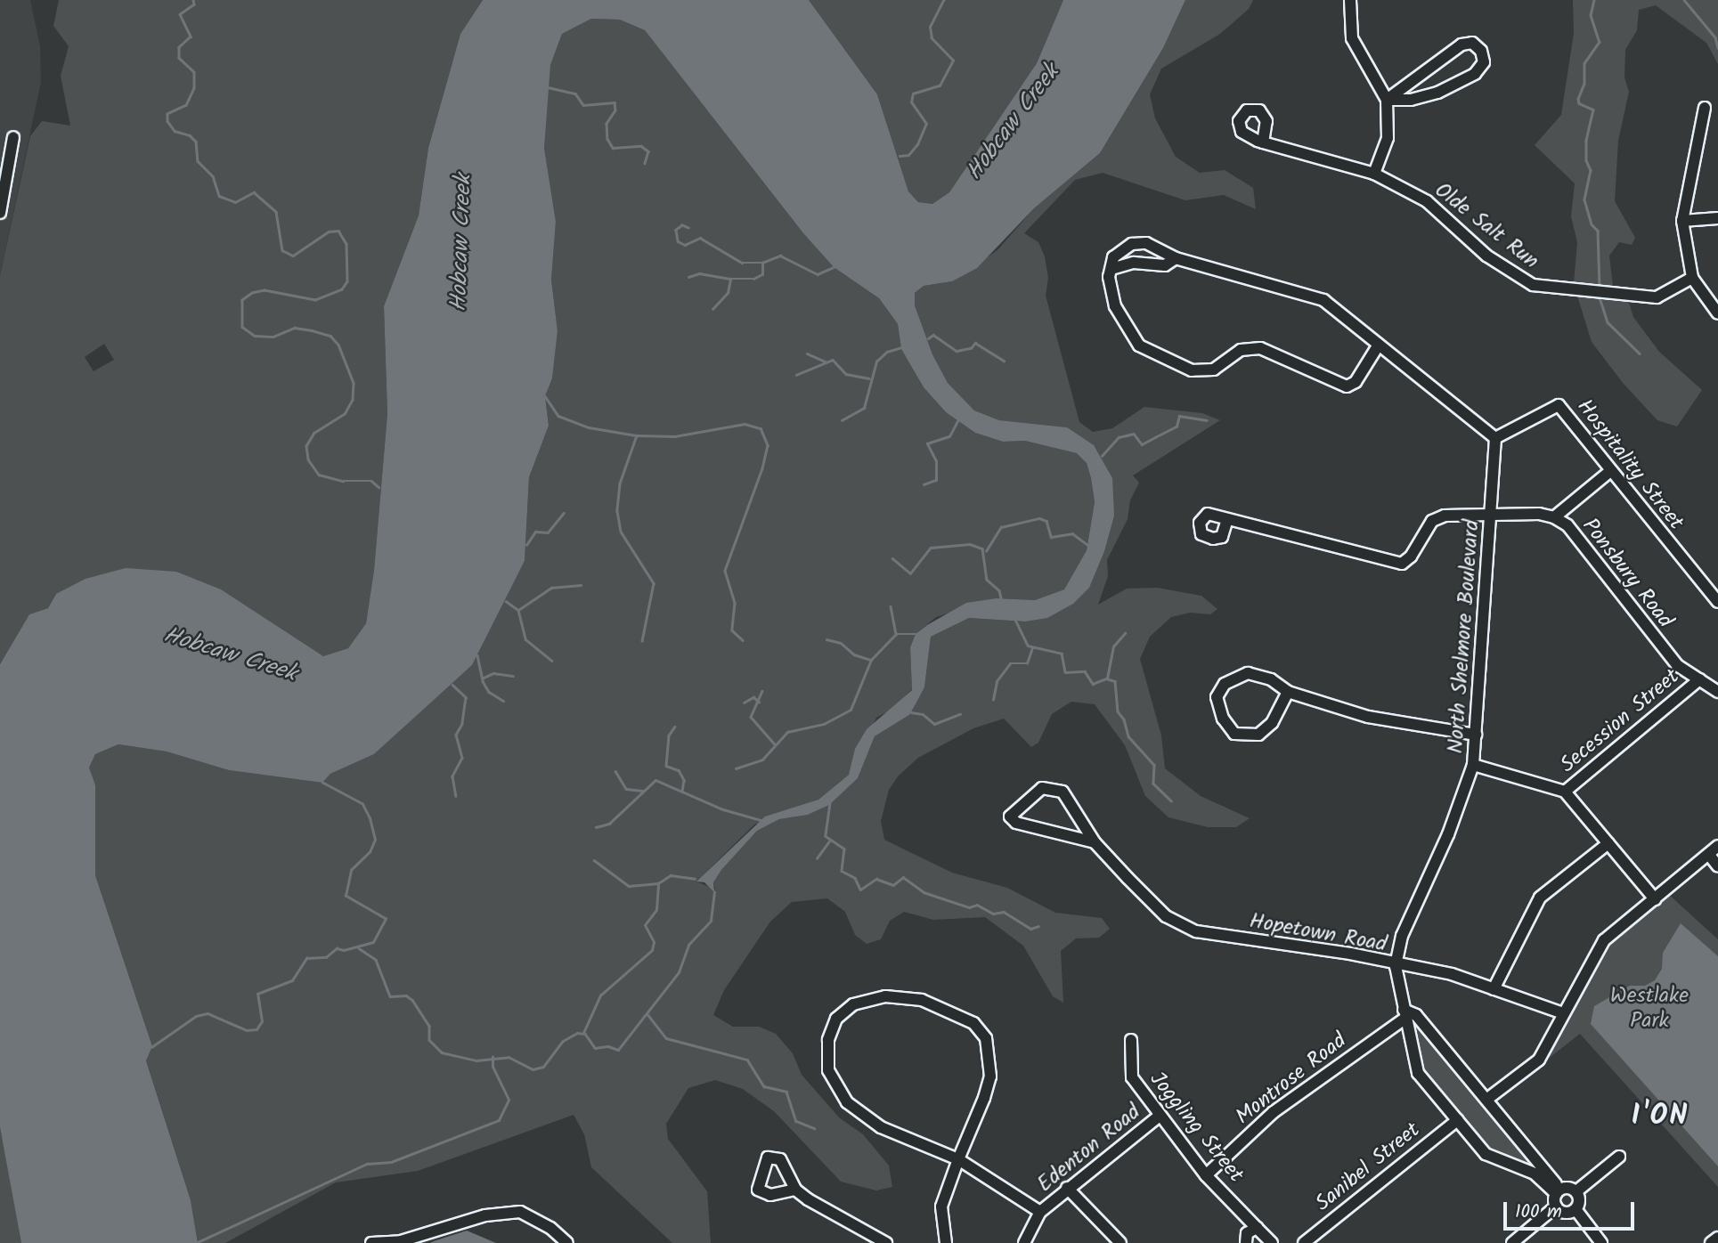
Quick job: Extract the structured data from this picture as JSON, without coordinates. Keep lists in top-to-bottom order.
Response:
{
  "streets": {
    "street": [
      "Olde Salt Run",
      "Hospitality Street",
      "Ponsbury Road",
      "North Shelmore Boulevard",
      "Secession Street",
      "Hopetown Road",
      "Montrose Road",
      "Joggling Street",
      "Edenton Road",
      "Sanibel Street"
    ]
  },
  "crossings": [
    ["Hospitality Street", "North Shelmore Boulevard"],
    ["Ponsbury Road", "North Shelmore Boulevard"],
    ["Ponsbury Road", "Secession Street"],
    ["North Shelmore Boulevard", "Hopetown Road"],
    ["North Shelmore Boulevard", "Montrose Road"],
    ["North Shelmore Boulevard", "Sanibel Street"],
    ["Montrose Road", "Joggling Street"],
    ["Joggling Street", "Edenton Road"]
  ],
  "districts": ["I'ON"],
  "water": ["Hobcaw Creek"],
  "parks": ["Westlake Park"],
  "scale_bar": "100 m"
}
